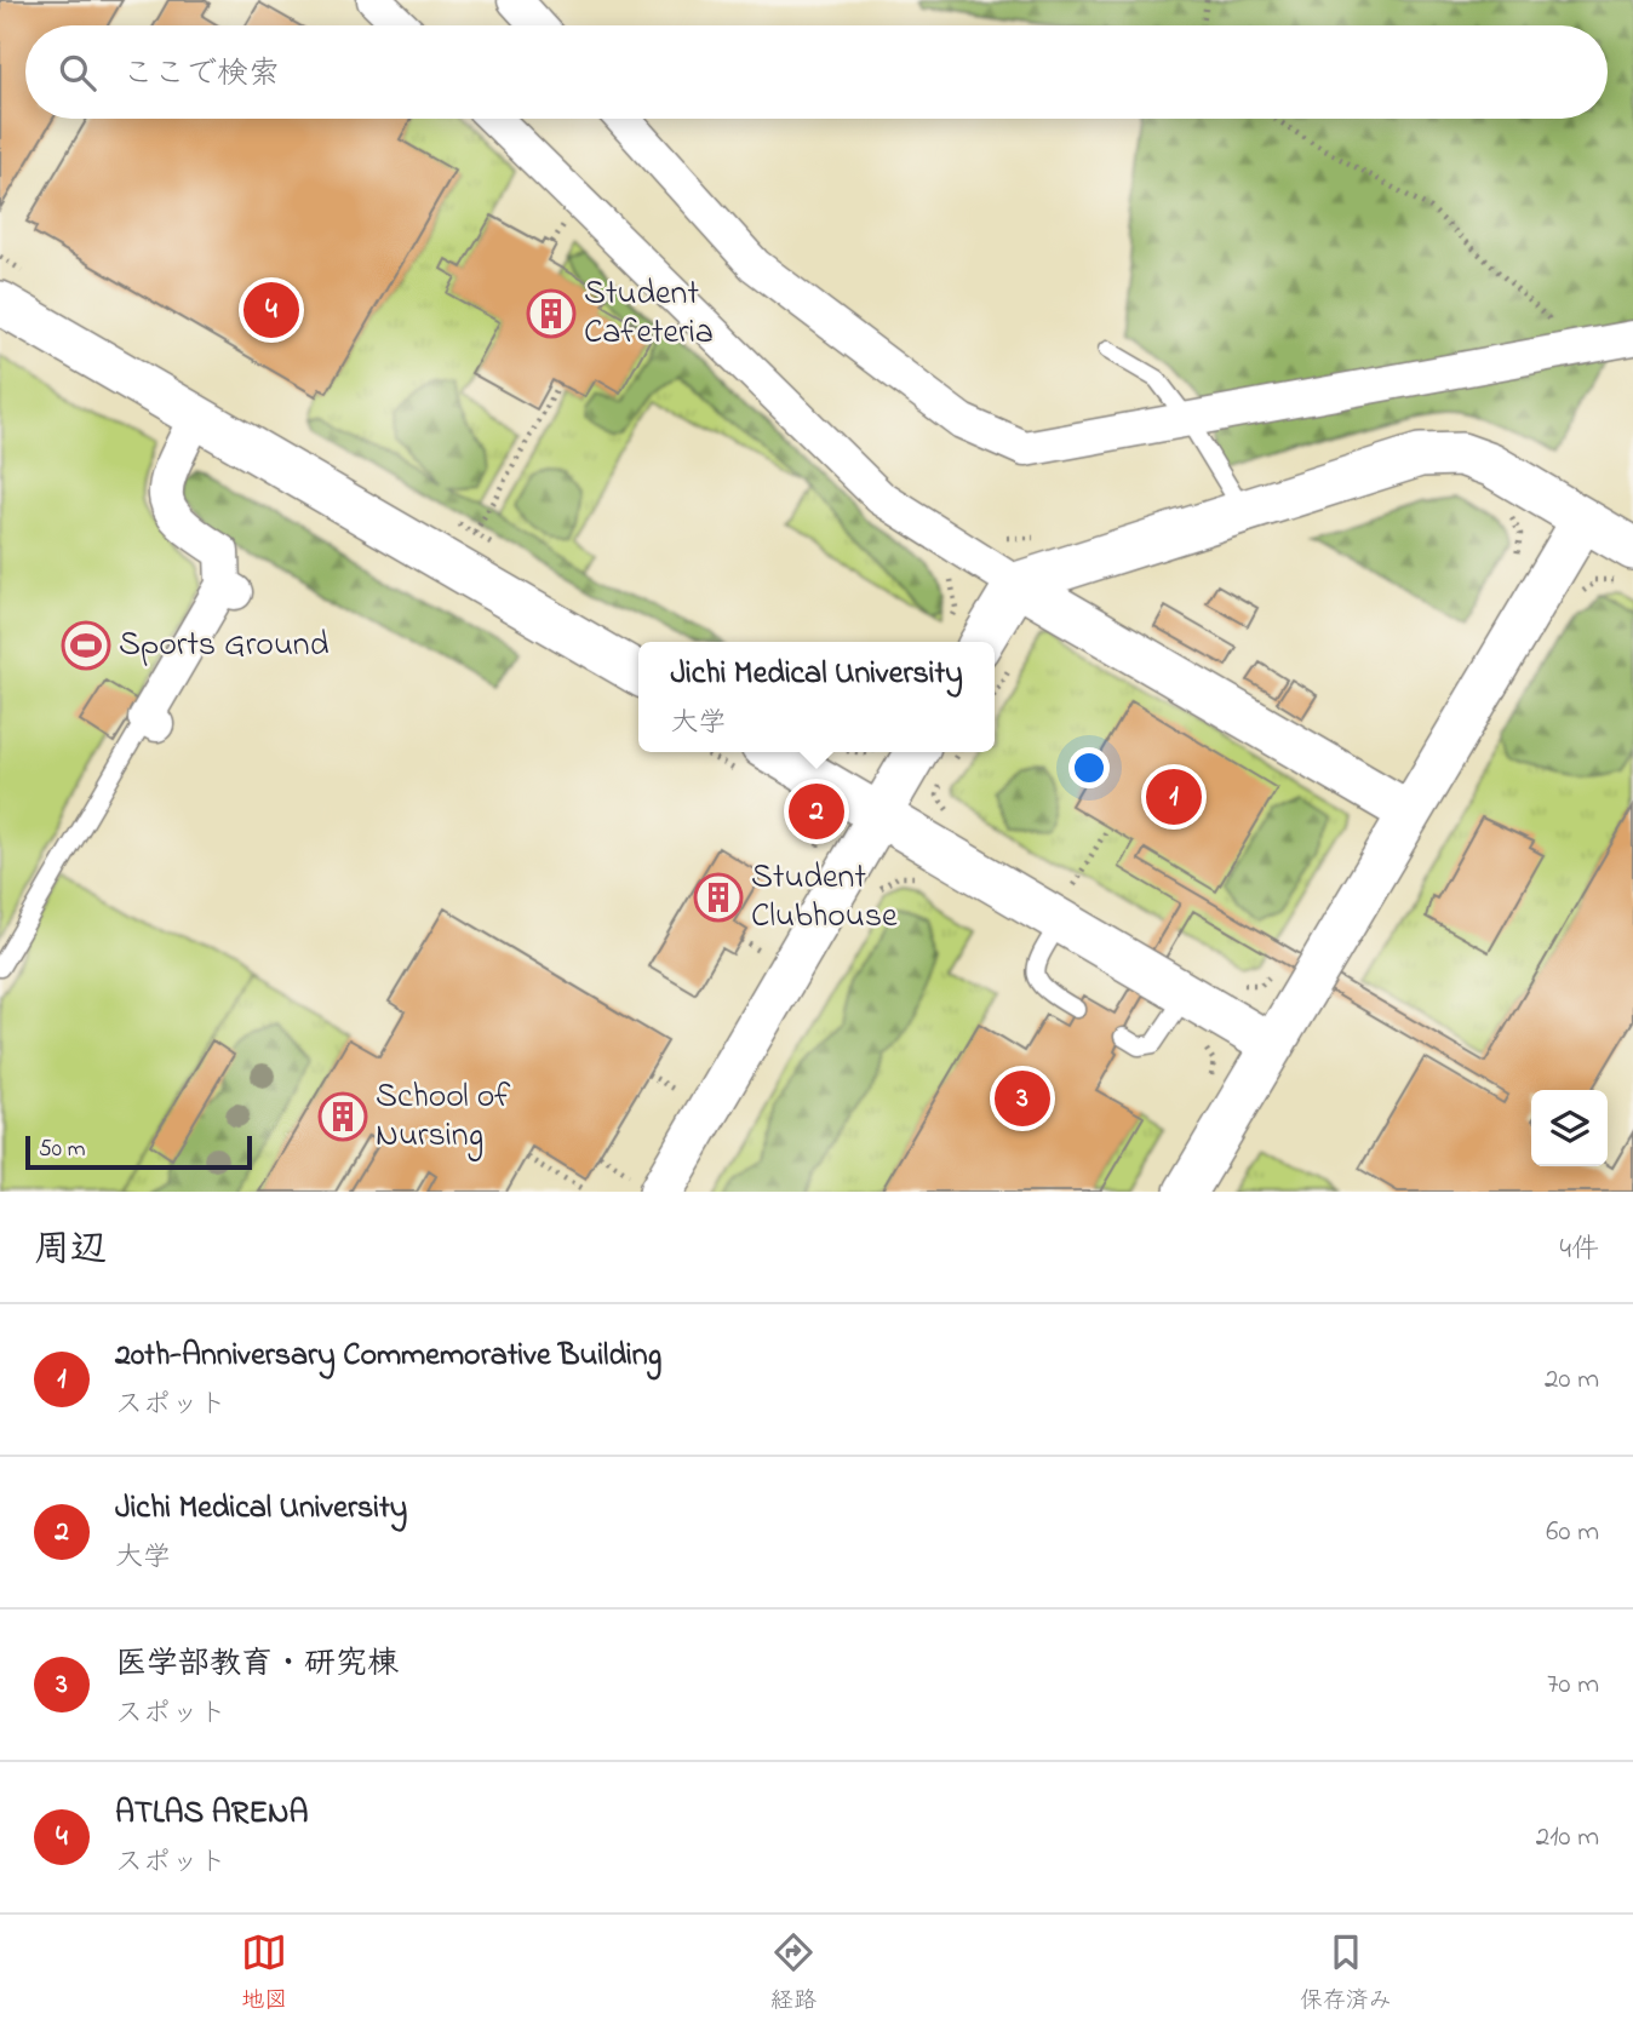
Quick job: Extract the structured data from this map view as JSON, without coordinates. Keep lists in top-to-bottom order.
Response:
{
  "places": {
    "building": ["Student Cafeteria", "Student Clubhouse", "School of Nursing"],
    "sports": ["Sports Ground"]
  },
  "scale_bar": "50 m",
  "page": {
    "search": "ここで検索",
    "pins": [
      "4",
      "1",
      "2",
      "3"
    ],
    "popup": ["Jichi Medical University", "大学"],
    "scale": "50 m",
    "heading": ["周辺", "4件"],
    "list": [
      {
        "mark": "1",
        "name": "20th-Anniversary Commemorative Building",
        "note": "スポット",
        "value": "20 m"
      },
      {
        "mark": "2",
        "name": "Jichi Medical University",
        "note": "大学",
        "value": "60 m"
      },
      {
        "mark": "3",
        "name": "医学部教育・研究棟",
        "note": "スポット",
        "value": "70 m"
      },
      {
        "mark": "4",
        "name": "ATLAS ARENA",
        "note": "スポット",
        "value": "210 m"
      }
    ],
    "nav": ["地図", "経路", "保存済み"]
  }
}
